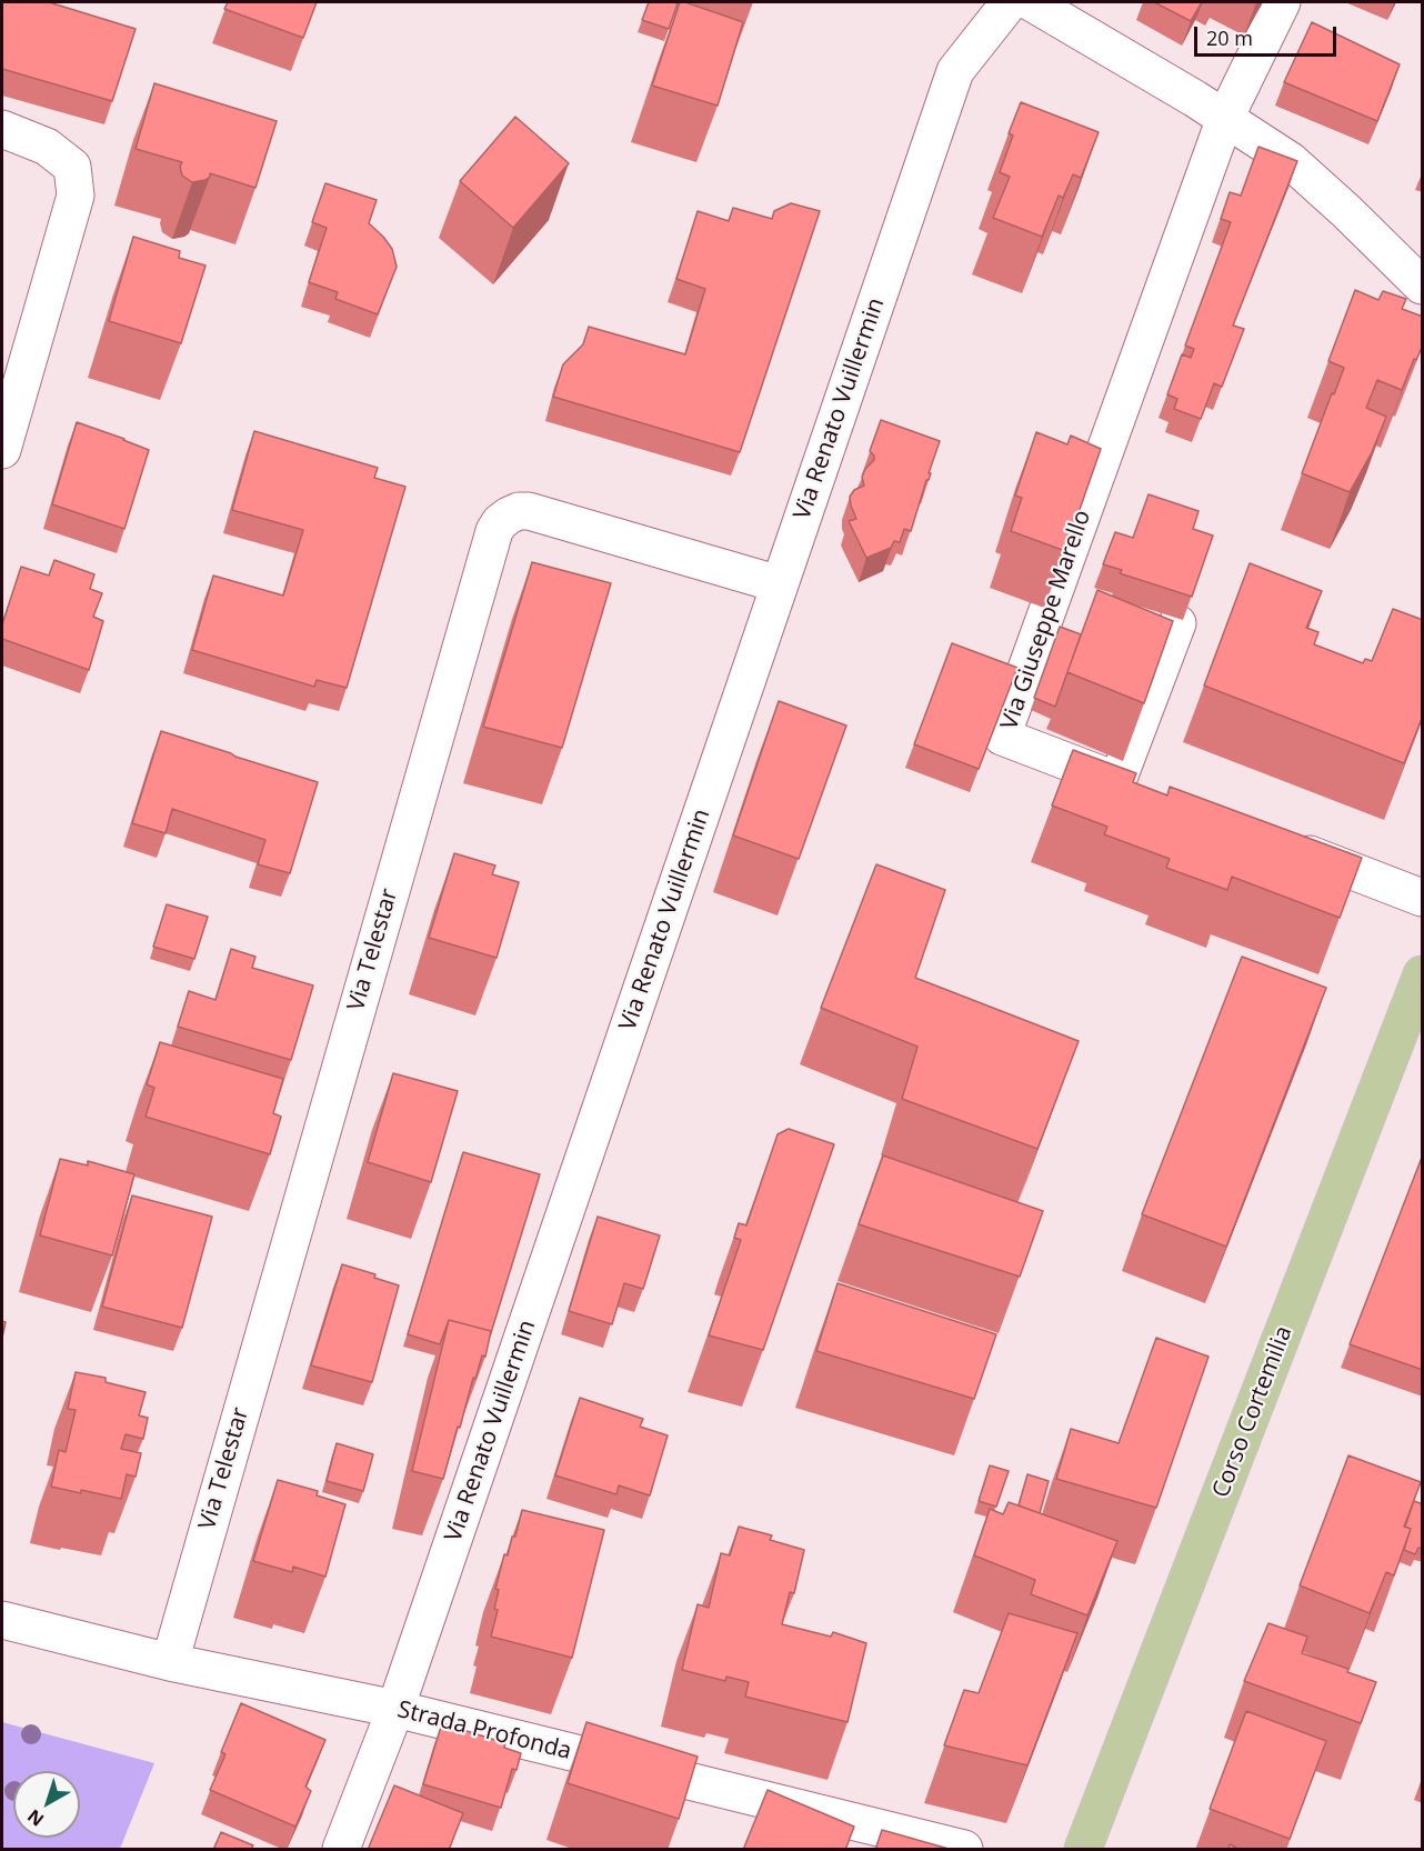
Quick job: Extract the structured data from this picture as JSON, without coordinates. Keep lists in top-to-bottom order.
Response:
{
  "streets": {
    "main road": ["Corso Cortemilia"],
    "street": [
      "Via Renato Vuillermin",
      "Via Giuseppe Marello",
      "Via Telestar",
      "Strada Profonda"
    ]
  },
  "crossings": [
    ["Via Renato Vuillermin", "Via Telestar"],
    ["Via Renato Vuillermin", "Strada Profonda"],
    ["Via Telestar", "Strada Profonda"]
  ],
  "scale_bar": "20 m",
  "north": "bottom left"
}
